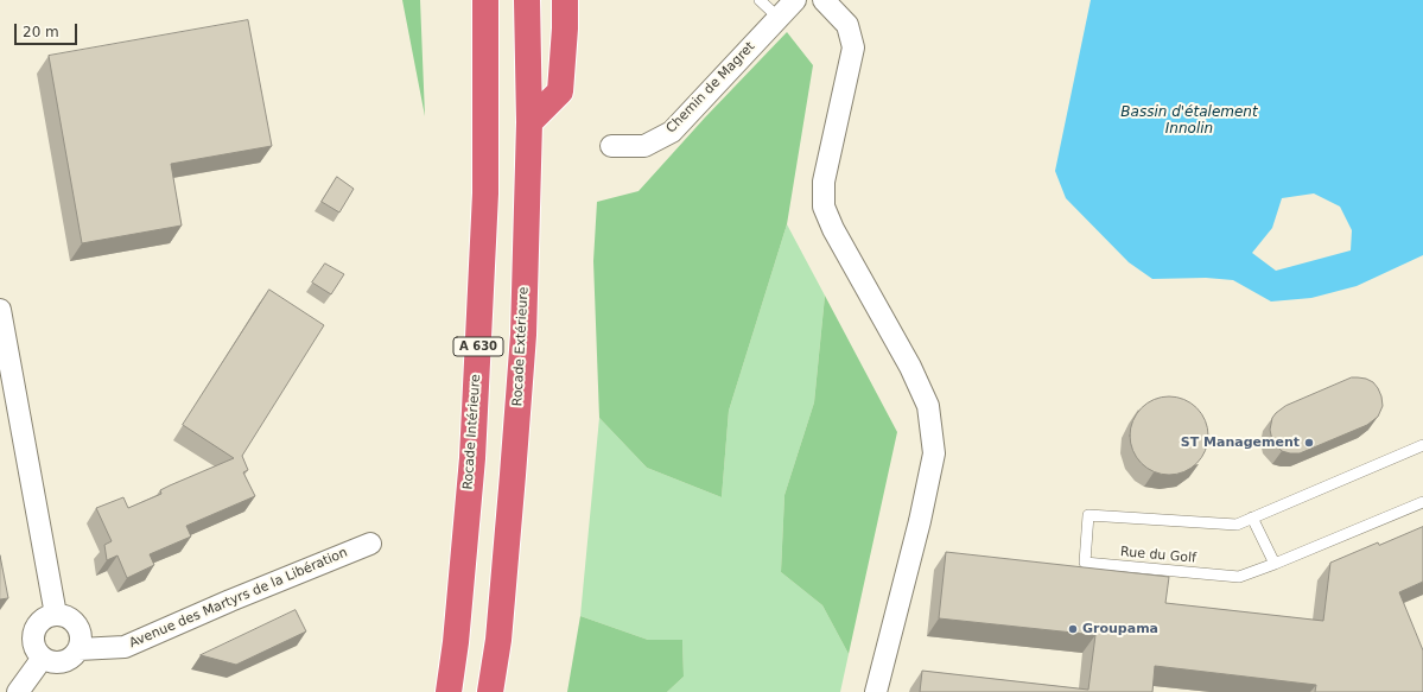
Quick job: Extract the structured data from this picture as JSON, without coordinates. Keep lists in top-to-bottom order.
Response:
{
  "streets": {
    "highway": ["A 630", "Rocade Extérieure", "Rocade Intérieure"],
    "street": ["Chemin de Magret", "Avenue des Martyrs de la Libération"],
    "lane": ["Rue du Golf"]
  },
  "water": ["Bassin d'étalement Innolin"],
  "places": ["ST Management", "Groupama"],
  "scale_bar": "20 m"
}
